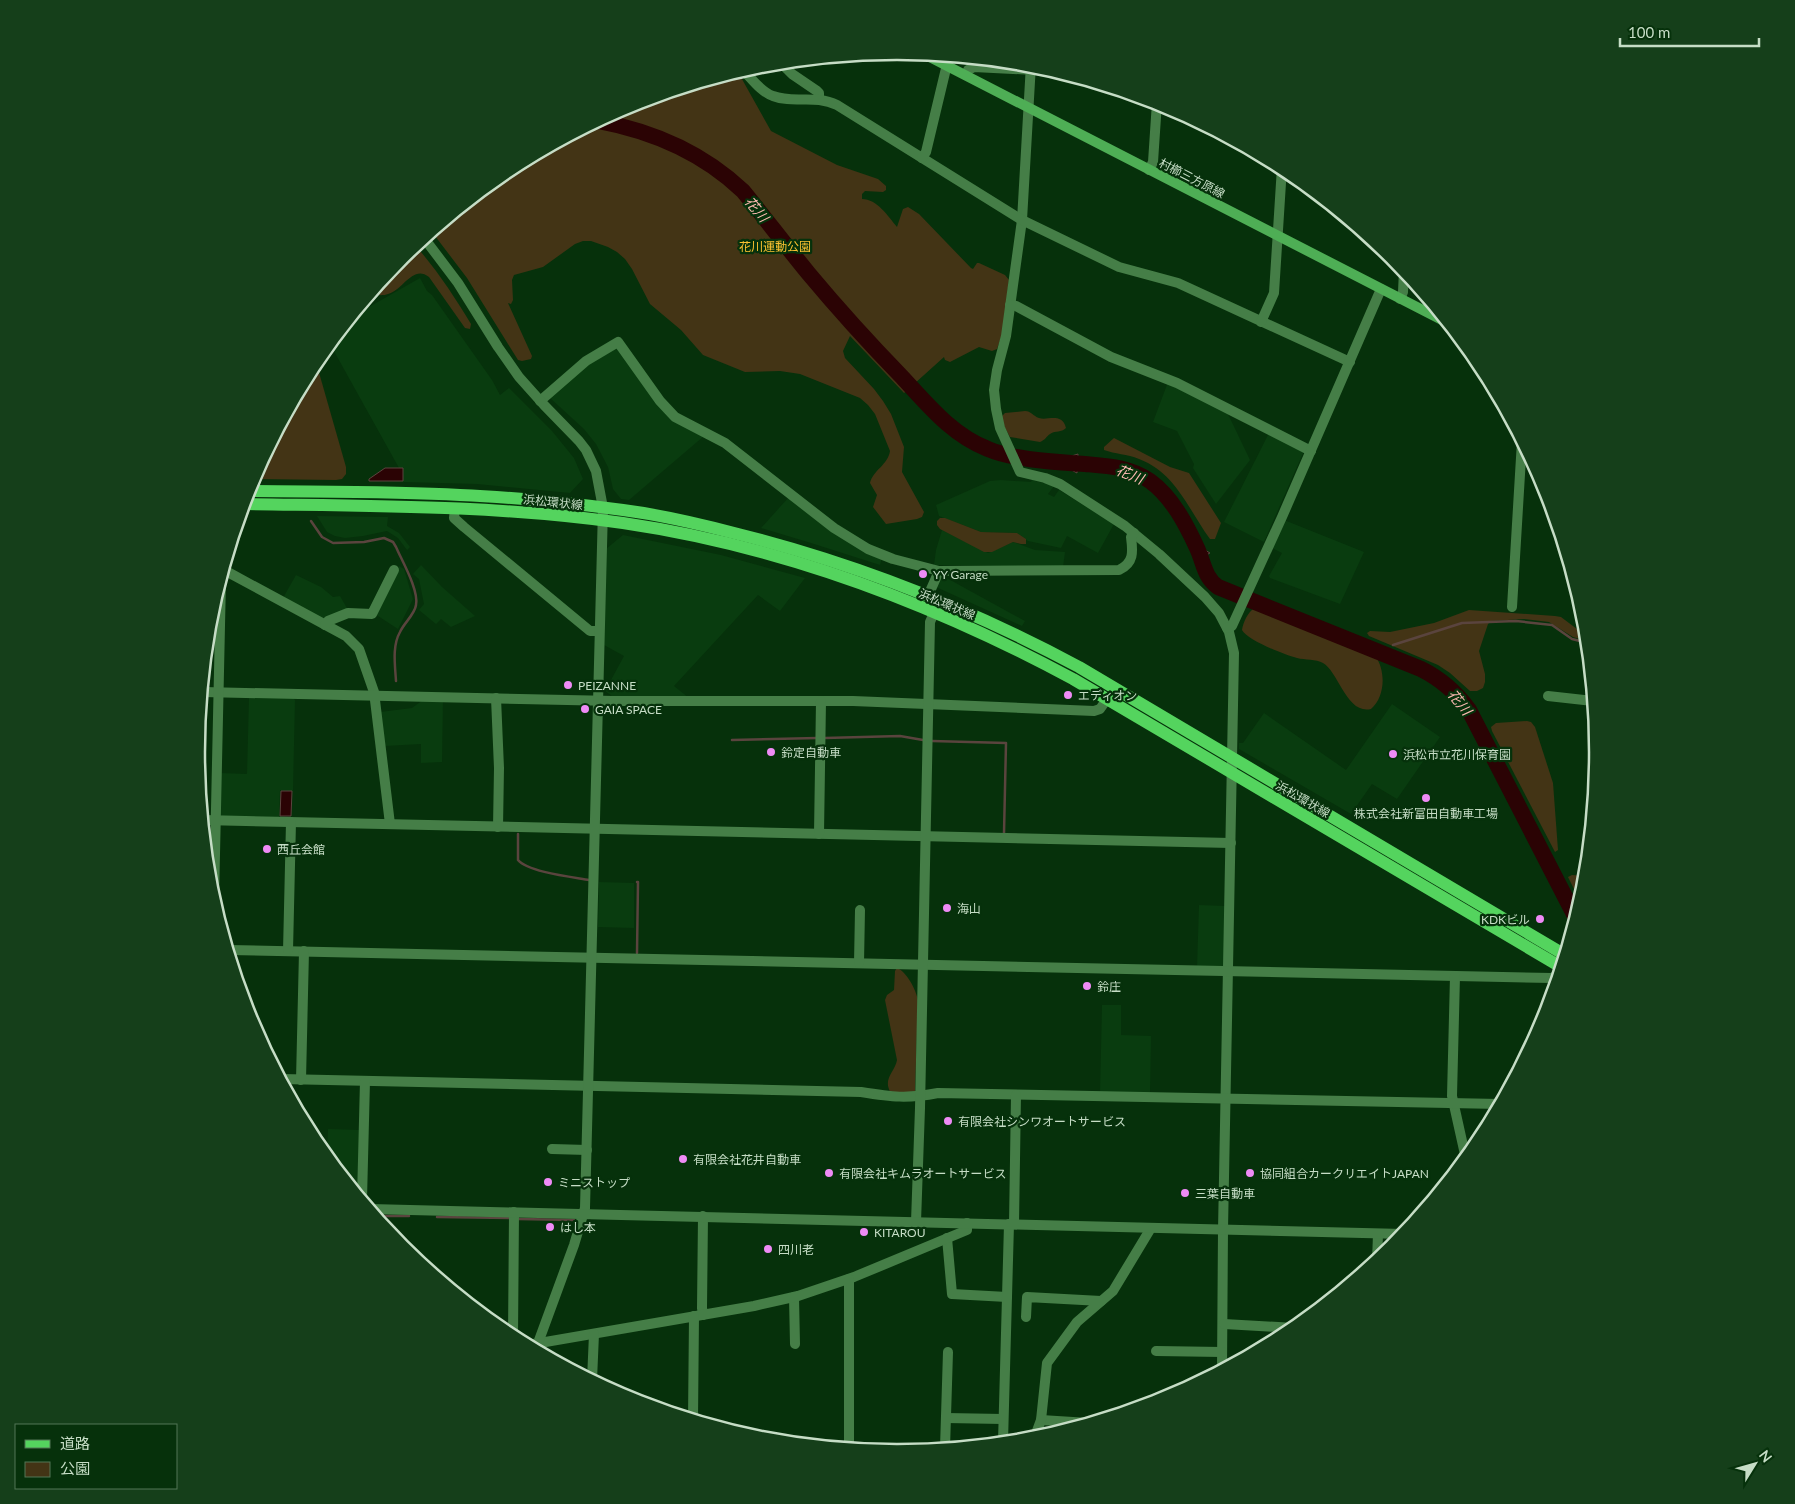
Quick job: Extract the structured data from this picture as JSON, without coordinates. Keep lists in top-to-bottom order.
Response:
{
  "streets": {
    "main road": ["村櫛三方原線", "浜松環状線"]
  },
  "water": ["花川"],
  "parks": ["花川運動公園"],
  "places": [
    "YY Garage",
    "PEIZANNE",
    "エディオン",
    "GAIA SPACE",
    "鈴定自動車",
    "浜松市立花川保育園",
    "株式会社新富田自動車工場",
    "西丘会館",
    "海山",
    "KDKビル",
    "鈴庄",
    "有限会社シンワオートサービス",
    "有限会社花井自動車",
    "有限会社キムラオートサービス",
    "協同組合カークリエイトJAPAN",
    "ミニストップ",
    "三葉自動車",
    "はし本",
    "KITAROU",
    "四川老"
  ],
  "legend": ["道路", "公園"],
  "scale_bar": "100 m",
  "north": "top right"
}
